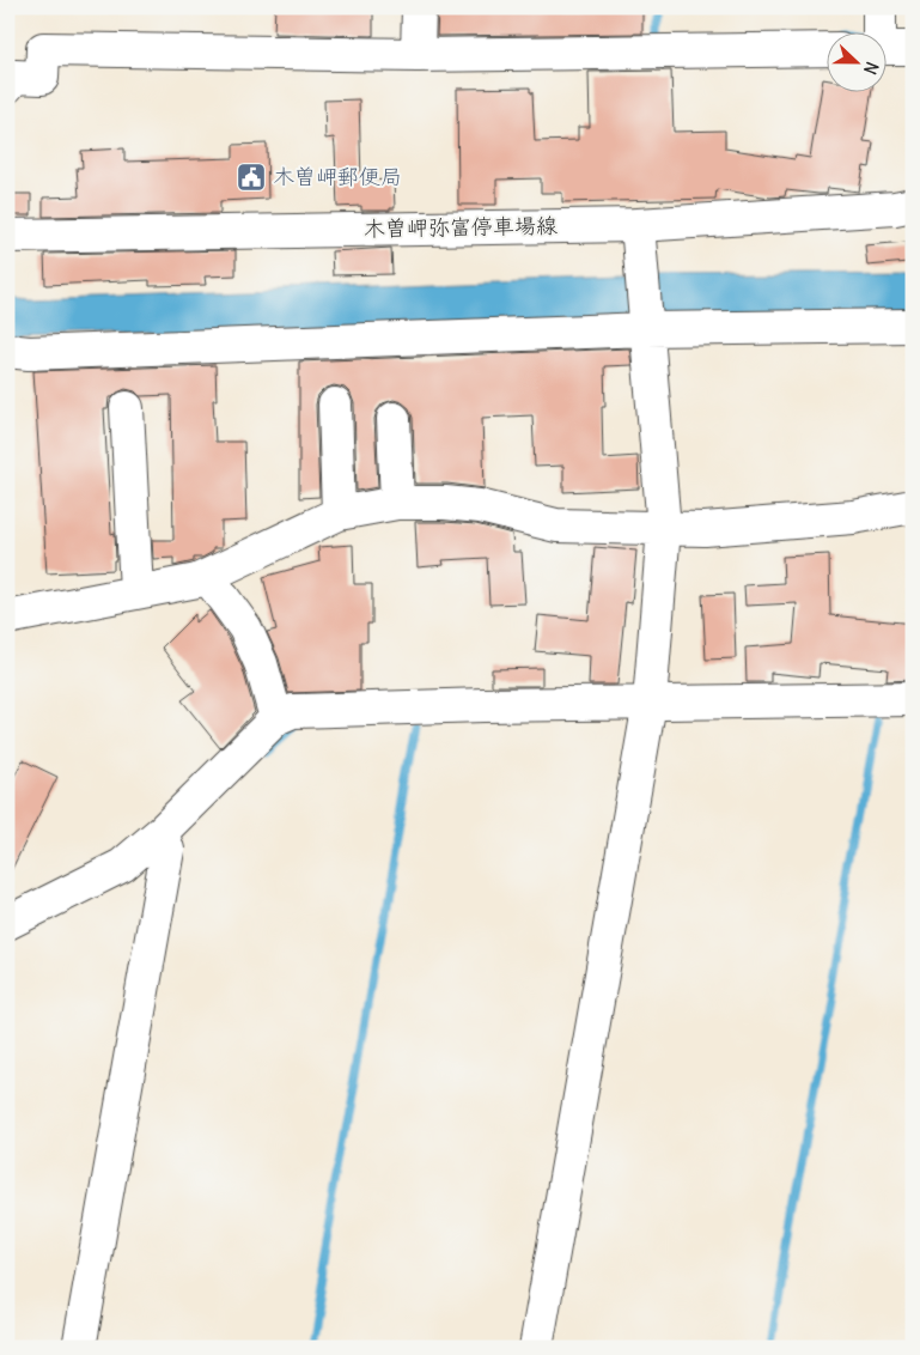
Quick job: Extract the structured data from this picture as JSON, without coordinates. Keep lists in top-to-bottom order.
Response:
{
  "streets": {
    "street": ["木曽岬弥富停車場線"]
  },
  "places": {
    "public building": ["木曽岬郵便局"]
  },
  "north": "right"
}
